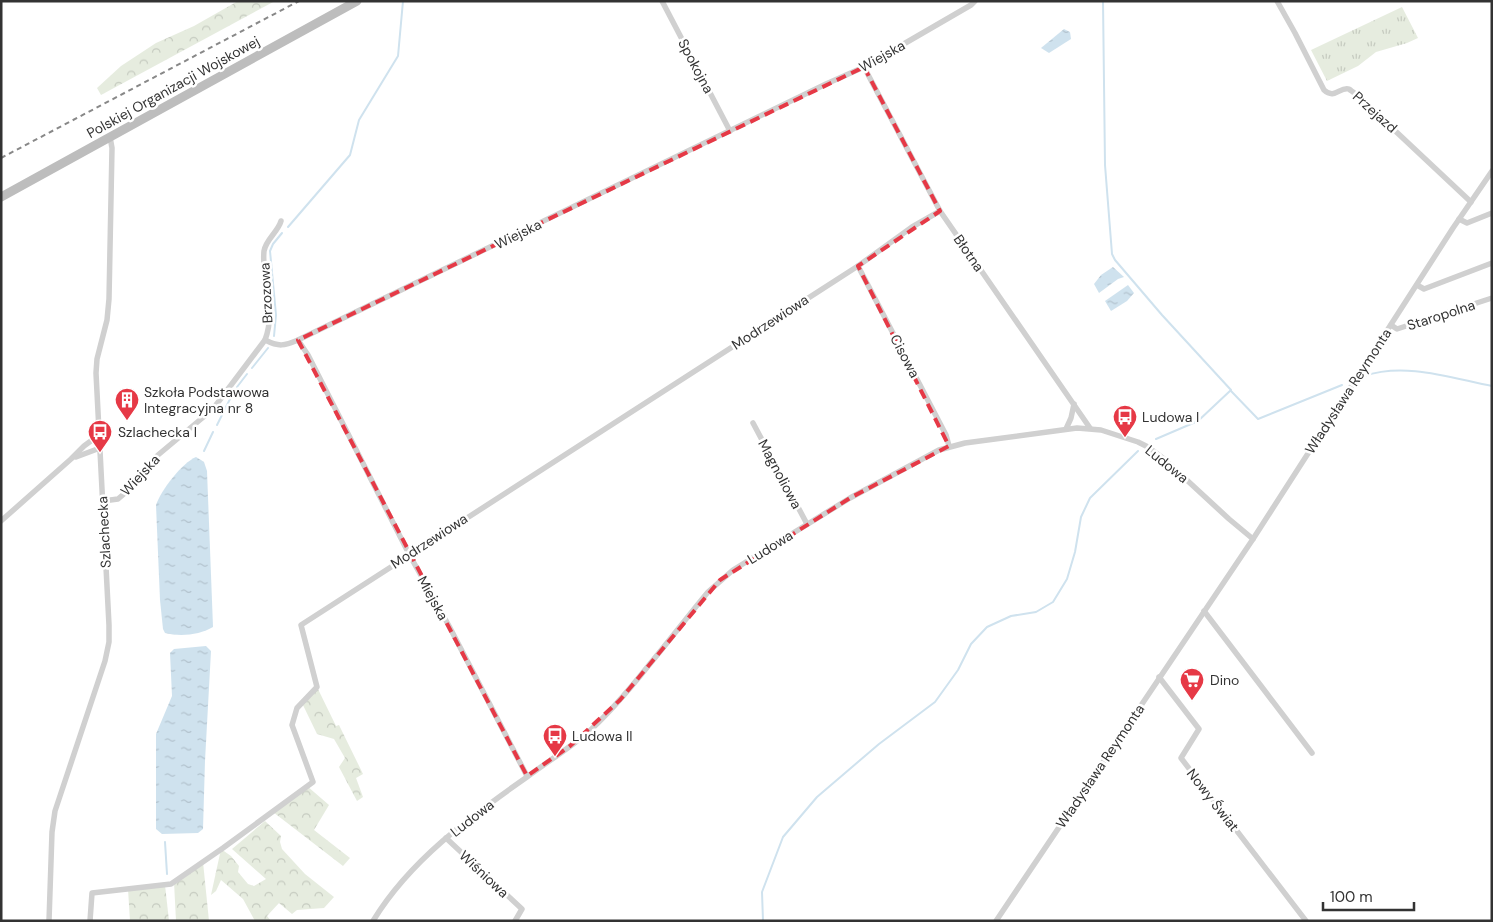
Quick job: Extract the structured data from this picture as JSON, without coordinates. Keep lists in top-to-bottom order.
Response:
{
  "streets": {
    "main road": ["Polskiej Organizacji Wojskowej"],
    "street": [
      "Wiejska",
      "Spokojna",
      "Przejazd",
      "Błotna",
      "Brzozowa",
      "Staropolna",
      "Modrzewiowa",
      "Cisowa",
      "Władysława Reymonta",
      "Ludowa",
      "Magnoliowa",
      "Szlachecka",
      "Miejska",
      "Nowy Świat",
      "Wiśniowa"
    ]
  },
  "crossings": [
    ["Wiejska", "Spokojna"],
    ["Wiejska", "Błotna"],
    ["Wiejska", "Brzozowa"],
    ["Wiejska", "Szlachecka"],
    ["Wiejska", "Miejska"],
    ["Polskiej Organizacji Wojskowej", "Szlachecka"],
    ["Przejazd", "Władysława Reymonta"],
    ["Błotna", "Modrzewiowa"],
    ["Błotna", "Ludowa"],
    ["Staropolna", "Władysława Reymonta"],
    ["Modrzewiowa", "Cisowa"],
    ["Modrzewiowa", "Miejska"],
    ["Cisowa", "Ludowa"],
    ["Władysława Reymonta", "Ludowa"],
    ["Władysława Reymonta", "Nowy Świat"],
    ["Ludowa", "Magnoliowa"],
    ["Ludowa", "Miejska"],
    ["Ludowa", "Wiśniowa"]
  ],
  "places": {
    "building": ["Szkoła Podstawowa Integracyjna nr 8"],
    "bus stop": ["Ludowa I", "Szlachecka I", "Ludowa II"],
    "supermarket": ["Dino"]
  },
  "scale_bar": "100 m"
}
